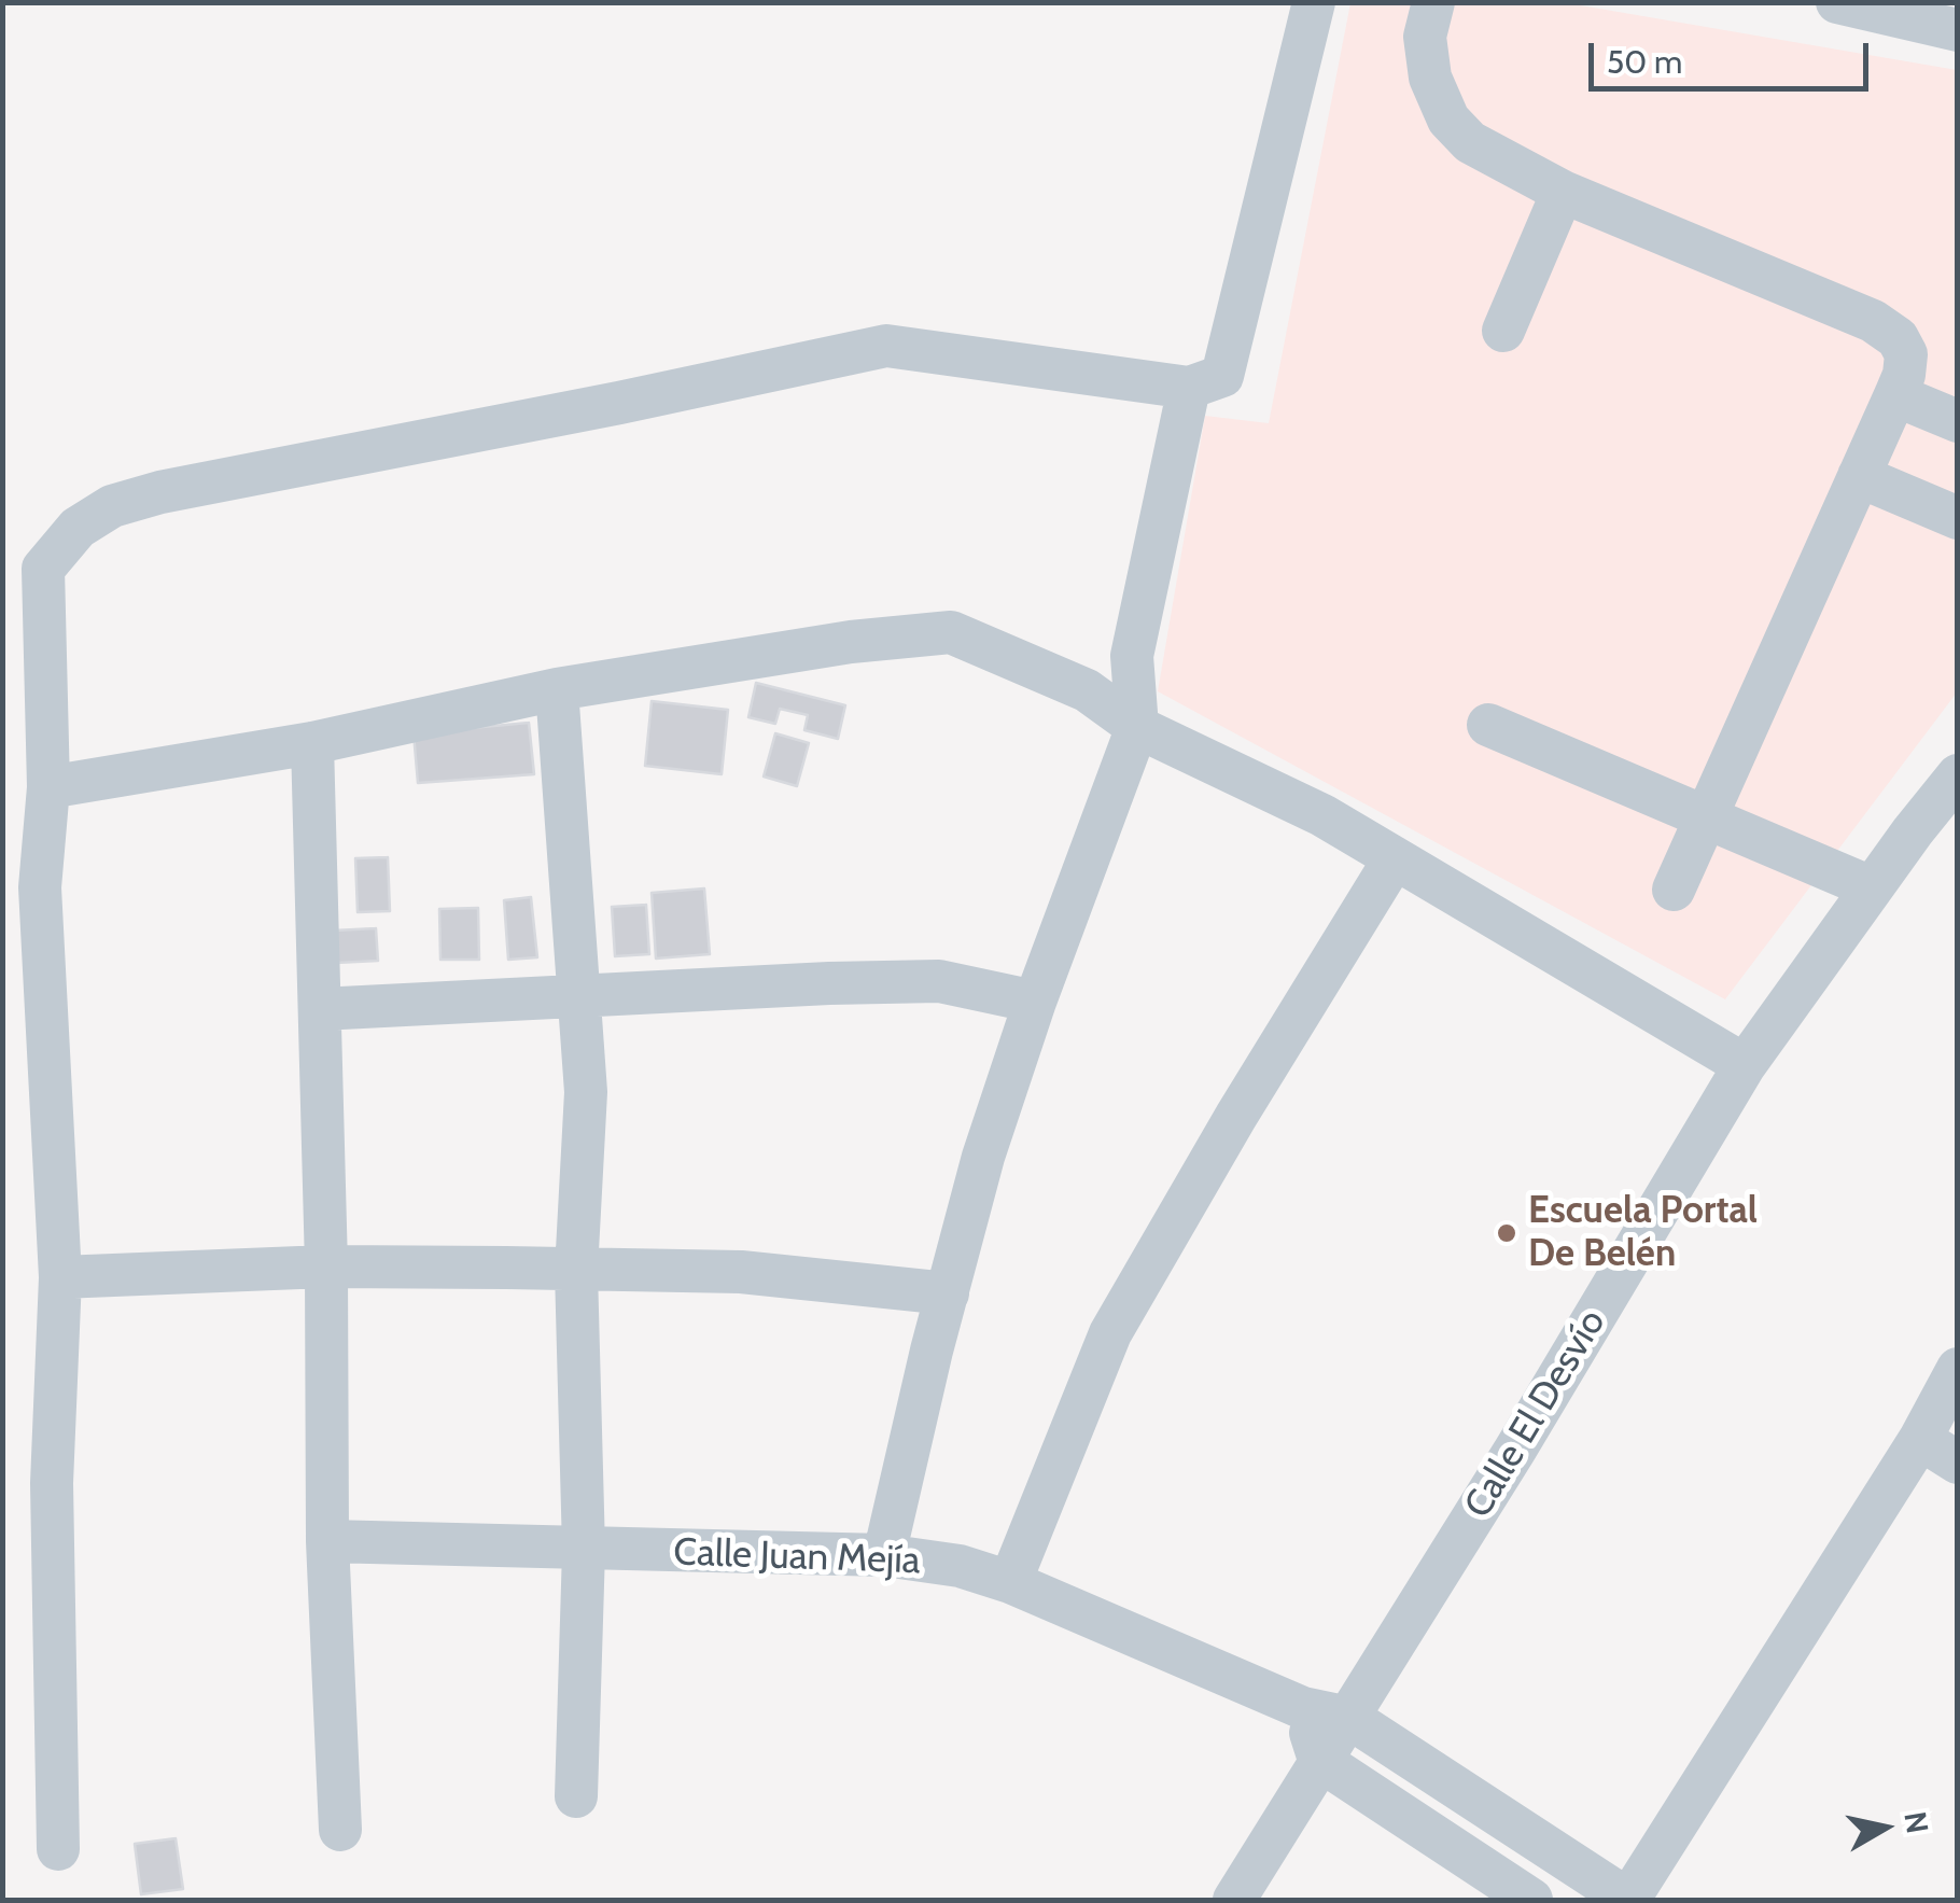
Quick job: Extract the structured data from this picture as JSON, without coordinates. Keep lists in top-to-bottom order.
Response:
{
  "streets": {
    "street": ["Calle El Desvío", "Calle Juan Mejía"]
  },
  "crossings": [
    ["Calle El Desvío", "Calle Juan Mejía"]
  ],
  "places": ["Escuela Portal De Belén"],
  "scale_bar": "50 m",
  "north": "right"
}
